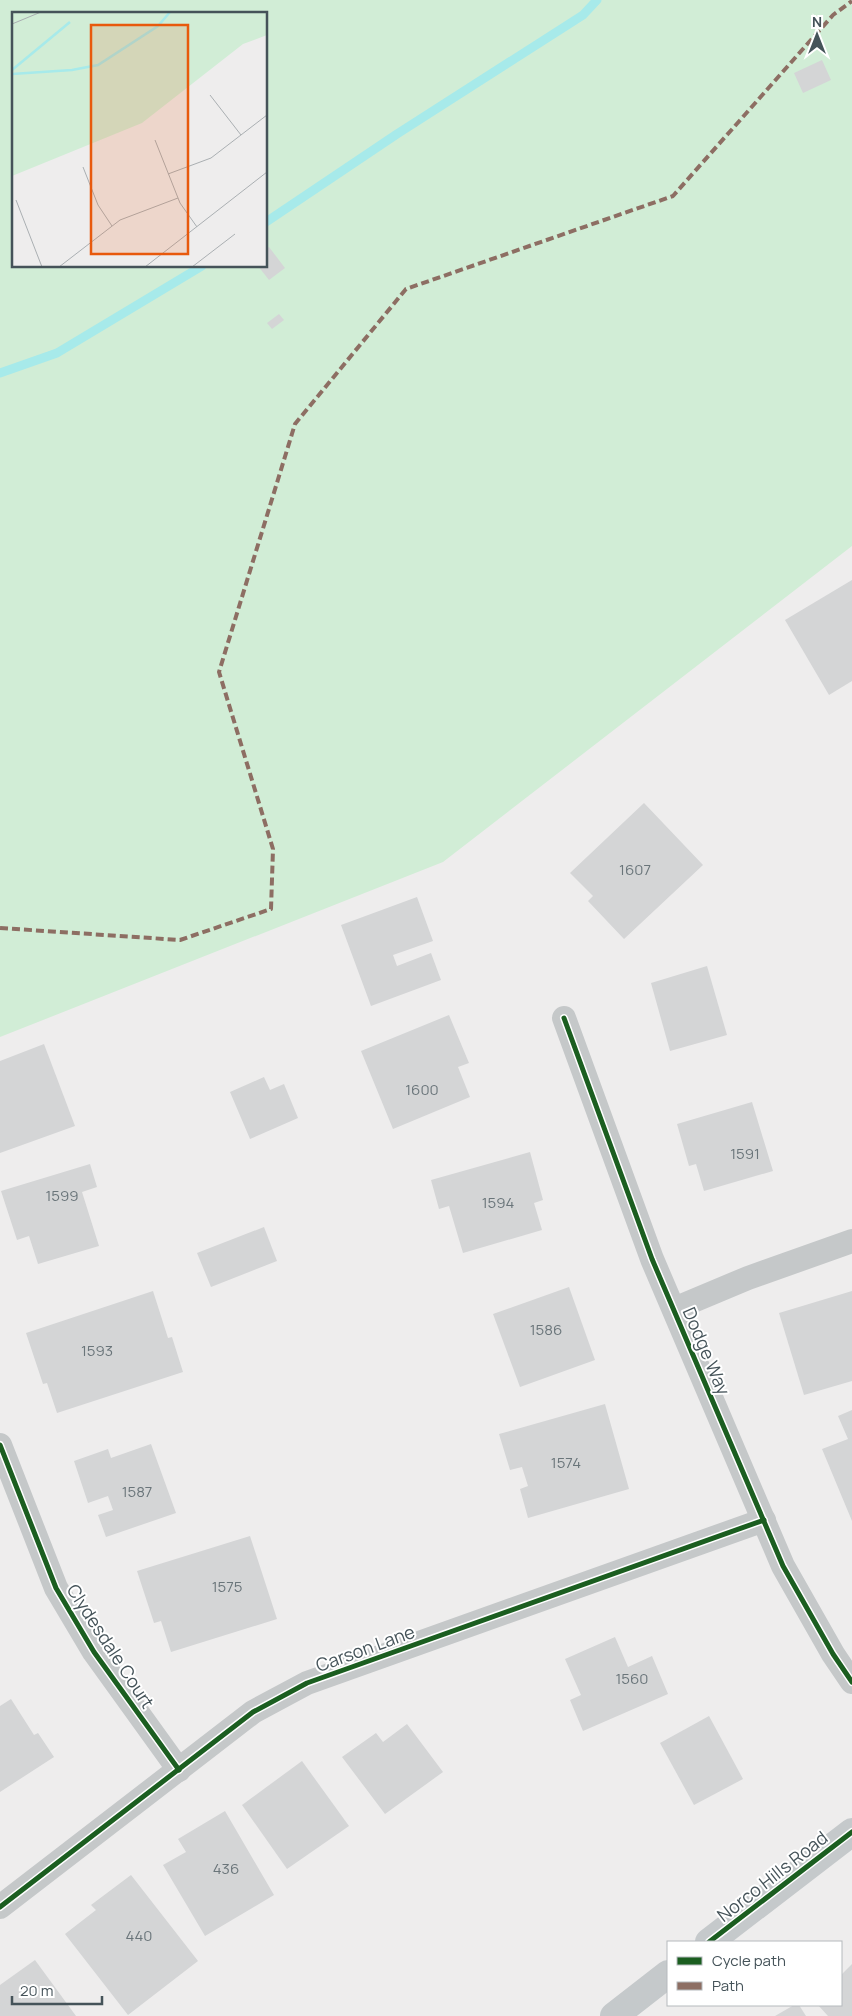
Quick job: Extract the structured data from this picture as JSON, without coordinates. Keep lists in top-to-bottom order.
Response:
{
  "streets": {
    "street": [
      "Dodge Way",
      "Clydesdale Court",
      "Carson Lane",
      "Norco Hills Road"
    ]
  },
  "crossings": [
    ["Dodge Way", "Carson Lane"],
    ["Clydesdale Court", "Carson Lane"]
  ],
  "house_numbers": [
    "1607",
    "1600",
    "1591",
    "1599",
    "1594",
    "1586",
    "1593",
    "1574",
    "1587",
    "1575",
    "1560",
    "436",
    "440"
  ],
  "legend": ["Cycle path", "Path"],
  "scale_bar": "20 m",
  "north": "top"
}
